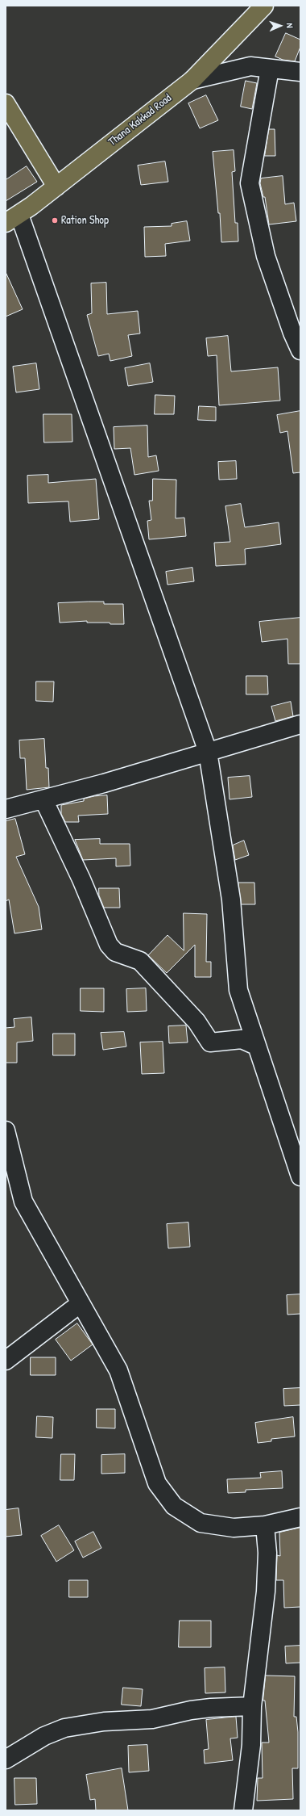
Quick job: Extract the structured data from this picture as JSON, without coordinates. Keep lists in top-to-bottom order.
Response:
{
  "streets": {
    "main road": ["Thana Kakkad Road"]
  },
  "places": ["Ration Shop"],
  "north": "right"
}
